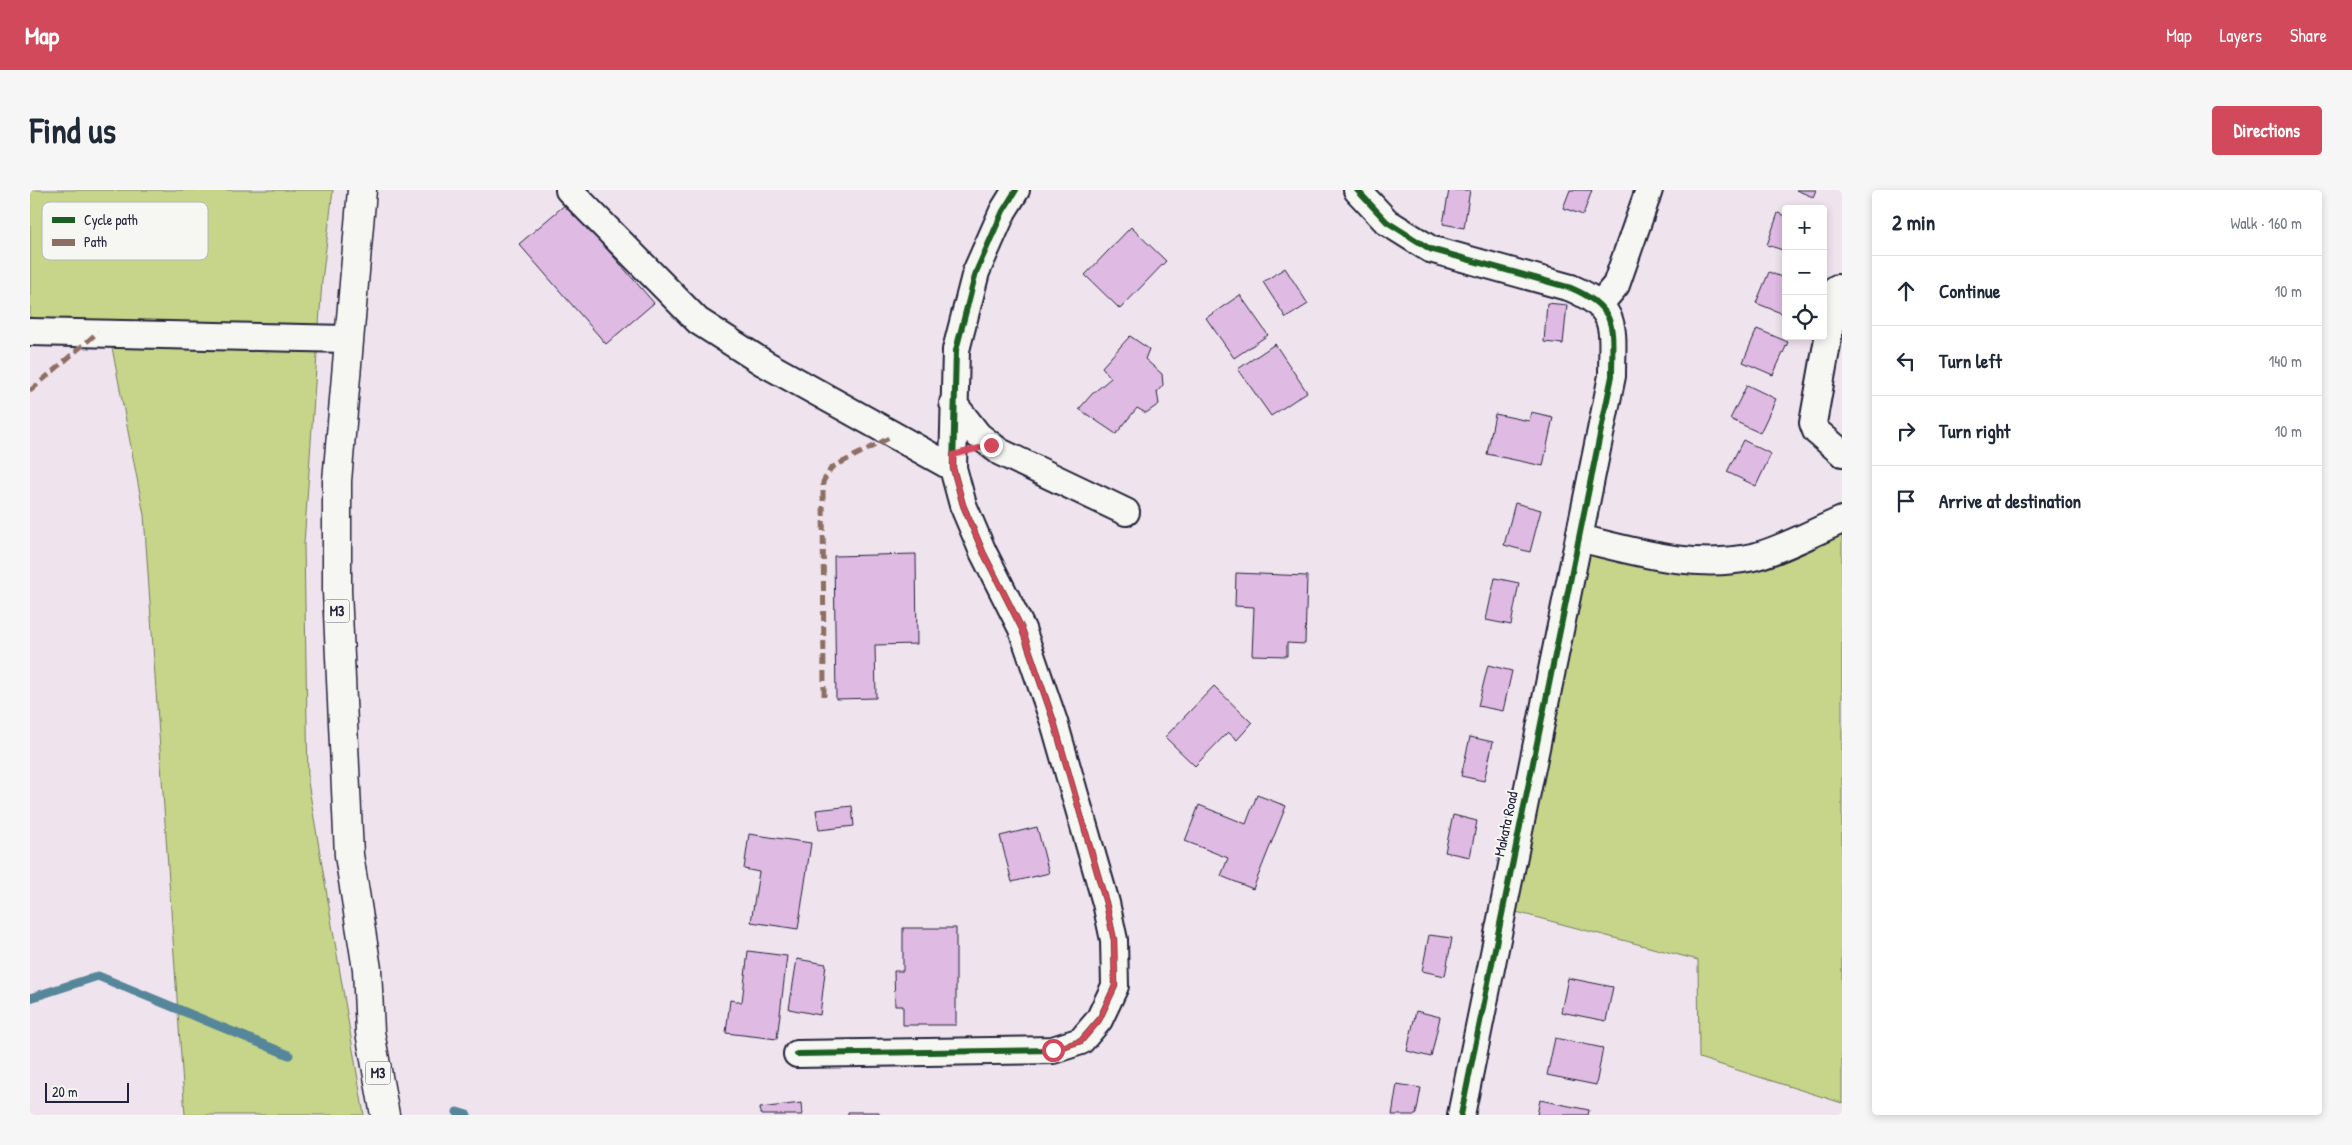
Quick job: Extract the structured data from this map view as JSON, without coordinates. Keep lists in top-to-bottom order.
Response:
{
  "streets": {
    "highway": ["M3"],
    "street": ["Makata Road"]
  },
  "legend": ["Cycle path", "Path"],
  "scale_bar": "20 m",
  "page": {
    "header": "Map",
    "nav": ["Map", "Layers", "Share"],
    "buttons": "Directions",
    "title": "Find us",
    "heading": ["2 min", "Walk · 160 m"],
    "map_buttons": ["+", "−"],
    "list": [
      ["Continue", "10 m"],
      ["Turn left", "140 m"],
      ["Turn right", "10 m"],
      "Arrive at destination"
    ],
    "scale": "20 m"
  }
}
